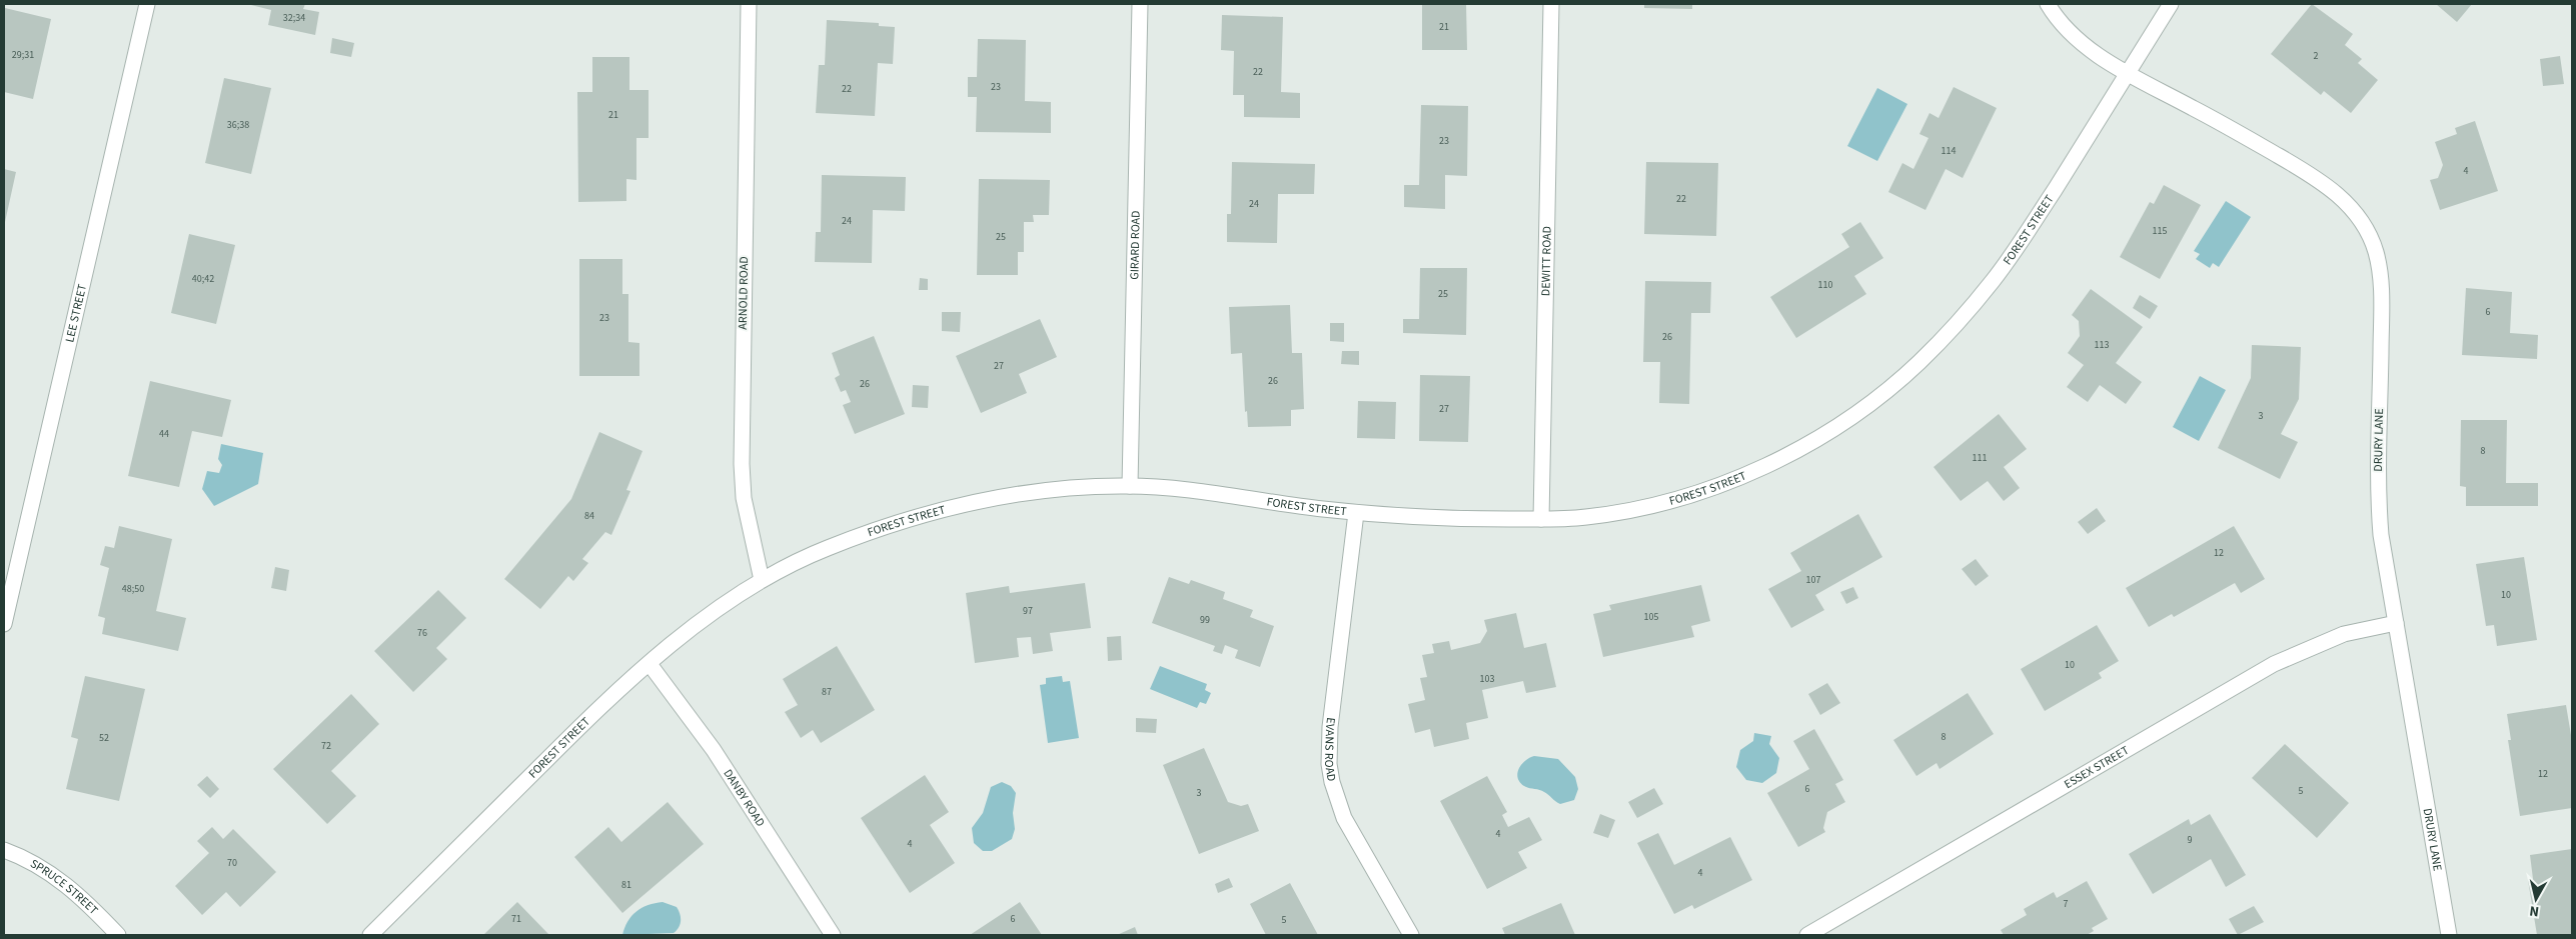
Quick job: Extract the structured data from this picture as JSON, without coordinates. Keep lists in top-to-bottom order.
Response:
{
  "streets": {
    "street": [
      "FOREST STREET",
      "GIRARD ROAD",
      "DEWITT ROAD",
      "ARNOLD ROAD",
      "LEE STREET",
      "DRURY LANE",
      "EVANS ROAD",
      "ESSEX STREET",
      "DANBY ROAD",
      "SPRUCE STREET"
    ]
  },
  "crossings": [
    ["FOREST STREET", "GIRARD ROAD"],
    ["FOREST STREET", "DEWITT ROAD"],
    ["FOREST STREET", "ARNOLD ROAD"],
    ["FOREST STREET", "DRURY LANE"],
    ["FOREST STREET", "EVANS ROAD"],
    ["FOREST STREET", "DANBY ROAD"],
    ["DRURY LANE", "ESSEX STREET"]
  ],
  "house_numbers": [
    "32;34",
    "21",
    "29;31",
    "2",
    "22",
    "23",
    "22",
    "21",
    "36;38",
    "23",
    "114",
    "4",
    "22",
    "24",
    "24",
    "115",
    "25",
    "40;42",
    "110",
    "25",
    "6",
    "23",
    "26",
    "113",
    "27",
    "26",
    "26",
    "27",
    "3",
    "44",
    "8",
    "111",
    "84",
    "12",
    "107",
    "48;50",
    "10",
    "97",
    "105",
    "99",
    "76",
    "10",
    "103",
    "87",
    "8",
    "52",
    "72",
    "12",
    "6",
    "5",
    "3",
    "4",
    "9",
    "4",
    "70",
    "4",
    "81",
    "7",
    "71",
    "6",
    "5"
  ],
  "north": "bottom"
}
